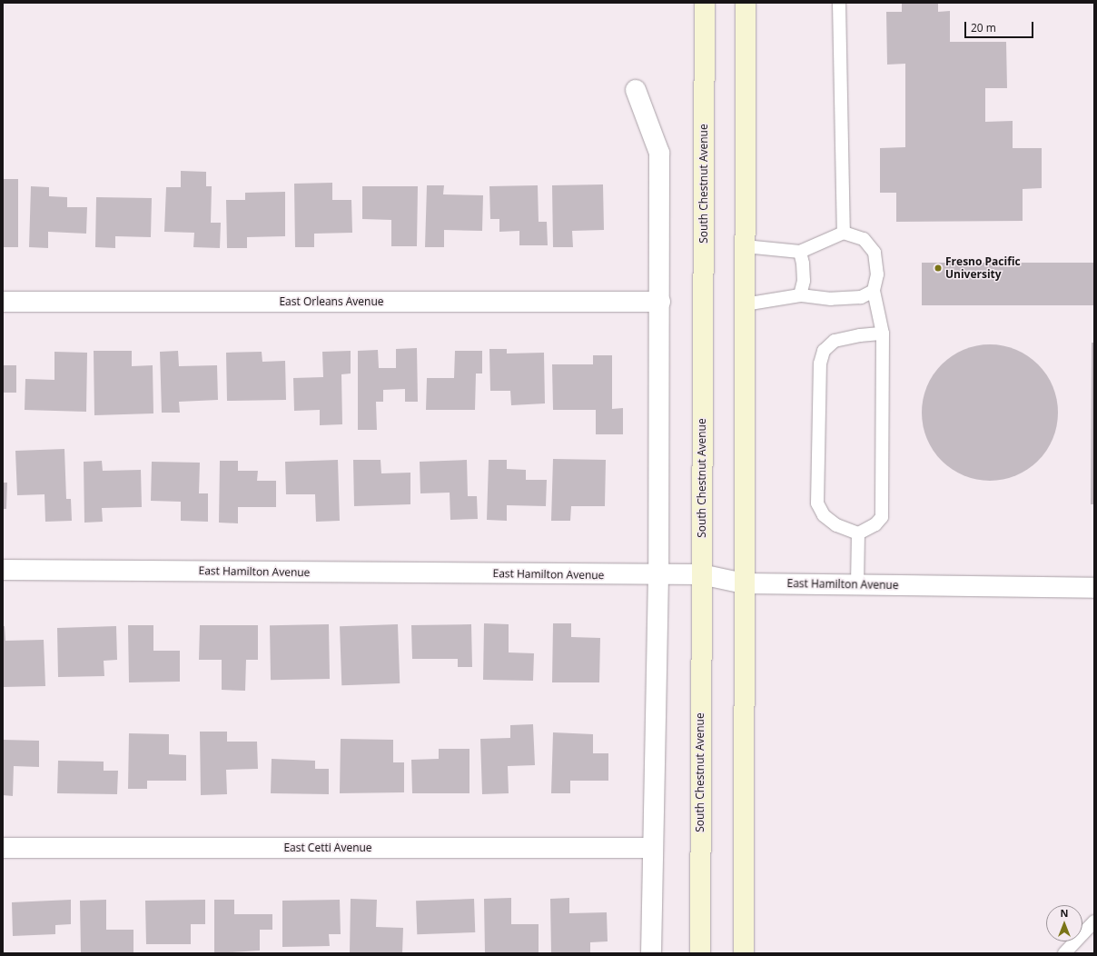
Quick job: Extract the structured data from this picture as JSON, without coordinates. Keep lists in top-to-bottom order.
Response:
{
  "streets": {
    "main road": ["South Chestnut Avenue"],
    "street": ["East Orleans Avenue", "East Hamilton Avenue", "East Cetti Avenue"]
  },
  "crossings": [
    ["South Chestnut Avenue", "East Hamilton Avenue"]
  ],
  "places": ["Fresno Pacific University"],
  "scale_bar": "20 m",
  "north": "top"
}
